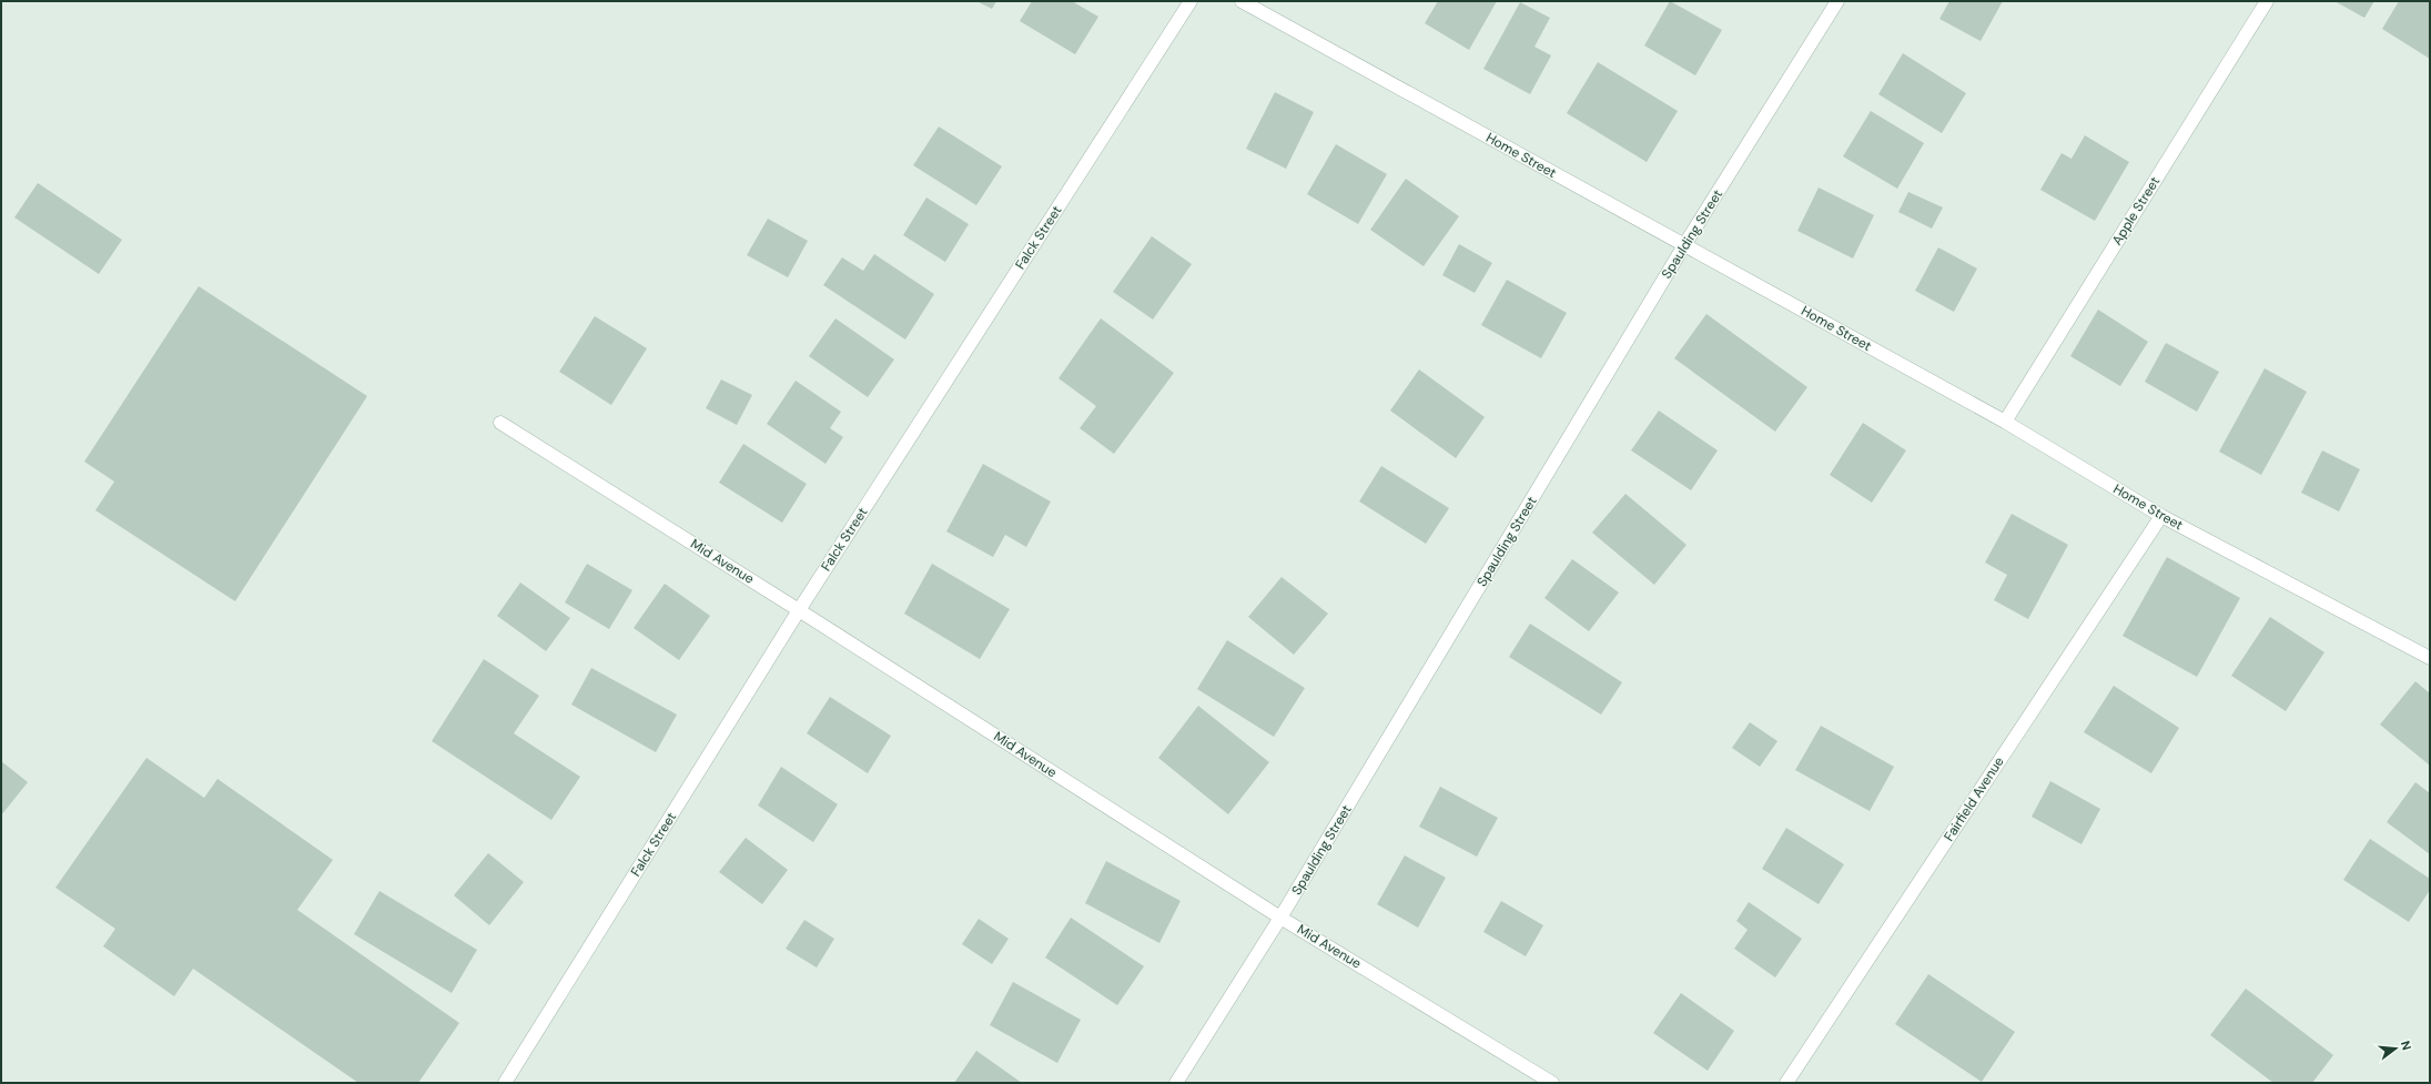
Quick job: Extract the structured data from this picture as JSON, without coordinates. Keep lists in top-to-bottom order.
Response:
{
  "streets": {
    "street": [
      "Home Street",
      "Apple Street",
      "Spaulding Street",
      "Falck Street",
      "Mid Avenue",
      "Fairfield Avenue"
    ]
  },
  "crossings": [
    ["Home Street", "Apple Street"],
    ["Home Street", "Spaulding Street"],
    ["Home Street", "Fairfield Avenue"],
    ["Spaulding Street", "Mid Avenue"],
    ["Falck Street", "Mid Avenue"]
  ],
  "north": "right"
}
